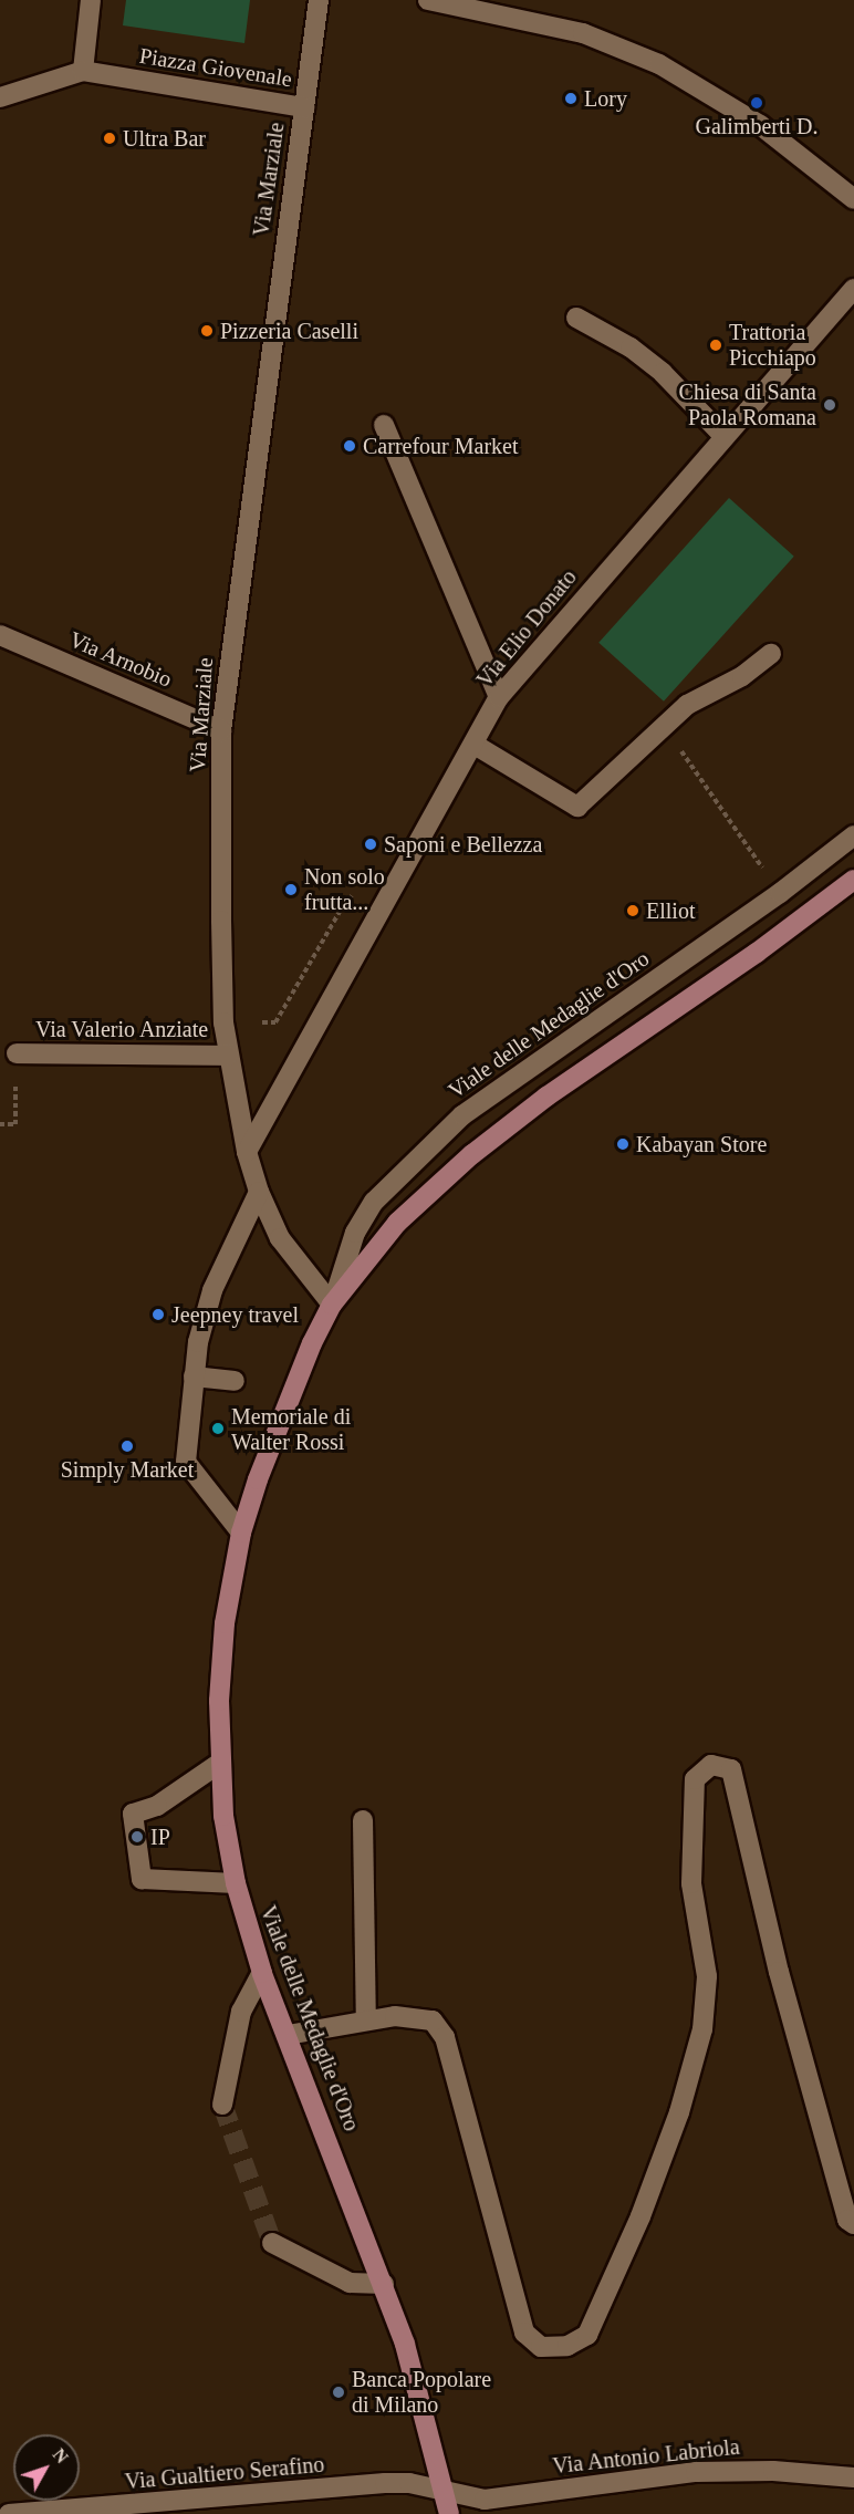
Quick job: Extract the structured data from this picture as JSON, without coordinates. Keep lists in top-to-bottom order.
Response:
{
  "streets": {
    "main road": ["Viale delle Medaglie d'Oro"],
    "street": [
      "Piazza Giovenale",
      "Via Marziale",
      "Via Elio Donato",
      "Via Arnobio",
      "Via Valerio Anziate",
      "Via Antonio Labriola",
      "Via Gualtiero Serafino"
    ]
  },
  "crossings": [
    ["Piazza Giovenale", "Via Marziale"],
    ["Via Marziale", "Via Elio Donato"],
    ["Via Marziale", "Via Arnobio"],
    ["Via Marziale", "Viale delle Medaglie d'Oro"],
    ["Via Marziale", "Via Valerio Anziate"],
    ["Viale delle Medaglie d'Oro", "Via Antonio Labriola"],
    ["Viale delle Medaglie d'Oro", "Via Gualtiero Serafino"],
    ["Via Antonio Labriola", "Via Gualtiero Serafino"]
  ],
  "places": [
    "Lory",
    "Galimberti D.",
    "Ultra Bar",
    "Pizzeria Caselli",
    "Trattoria Picchiapo",
    "Chiesa di Santa Paola Romana",
    "Carrefour Market",
    "Saponi e Bellezza",
    "Non solo frutta...",
    "Elliot",
    "Kabayan Store",
    "Jeepney travel",
    "Memoriale di Walter Rossi",
    "Simply Market",
    "IP",
    "Banca Popolare di Milano"
  ],
  "north": "top right"
}
